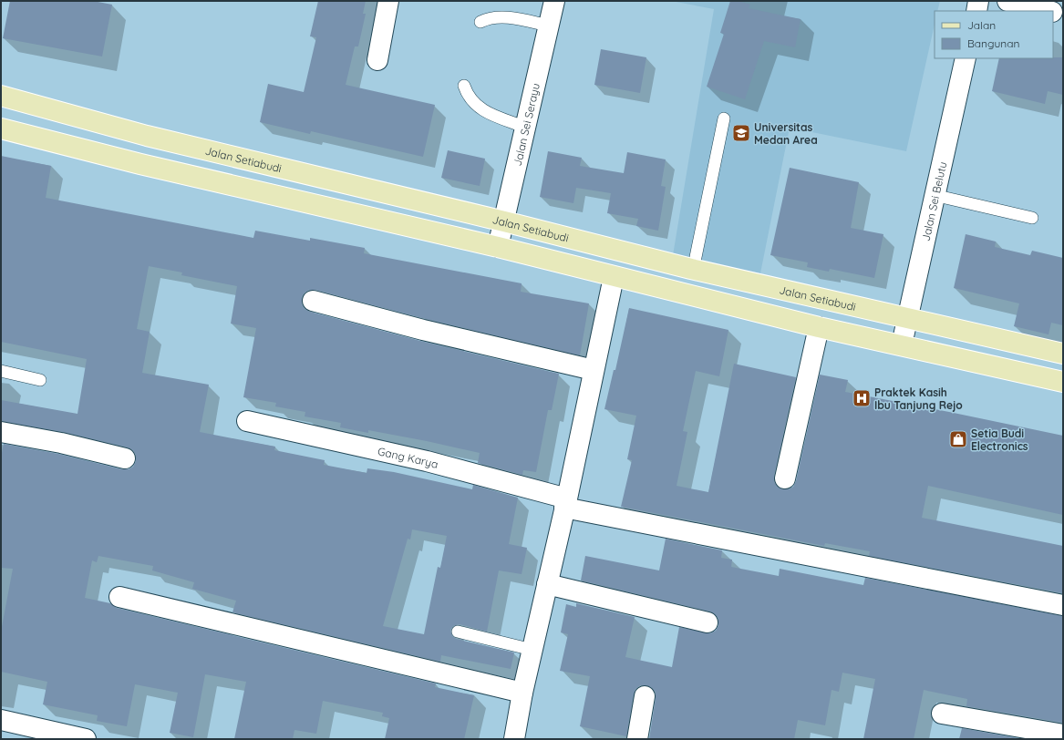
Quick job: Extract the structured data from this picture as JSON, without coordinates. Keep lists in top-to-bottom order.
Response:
{
  "streets": {
    "main road": ["Jalan Setiabudi"],
    "street": ["Jalan Sei Serayu", "Jalan Sei Belutu", "Gang Karya"]
  },
  "crossings": [
    ["Jalan Sei Serayu", "Jalan Setiabudi"],
    ["Jalan Setiabudi", "Jalan Sei Belutu"]
  ],
  "places": {
    "school or university": ["Universitas Medan Area"],
    "hospital": ["Praktek Kasih Ibu Tanjung Rejo"],
    "shop": ["Setia Budi Electronics"]
  },
  "legend": ["Jalan", "Bangunan"]
}
